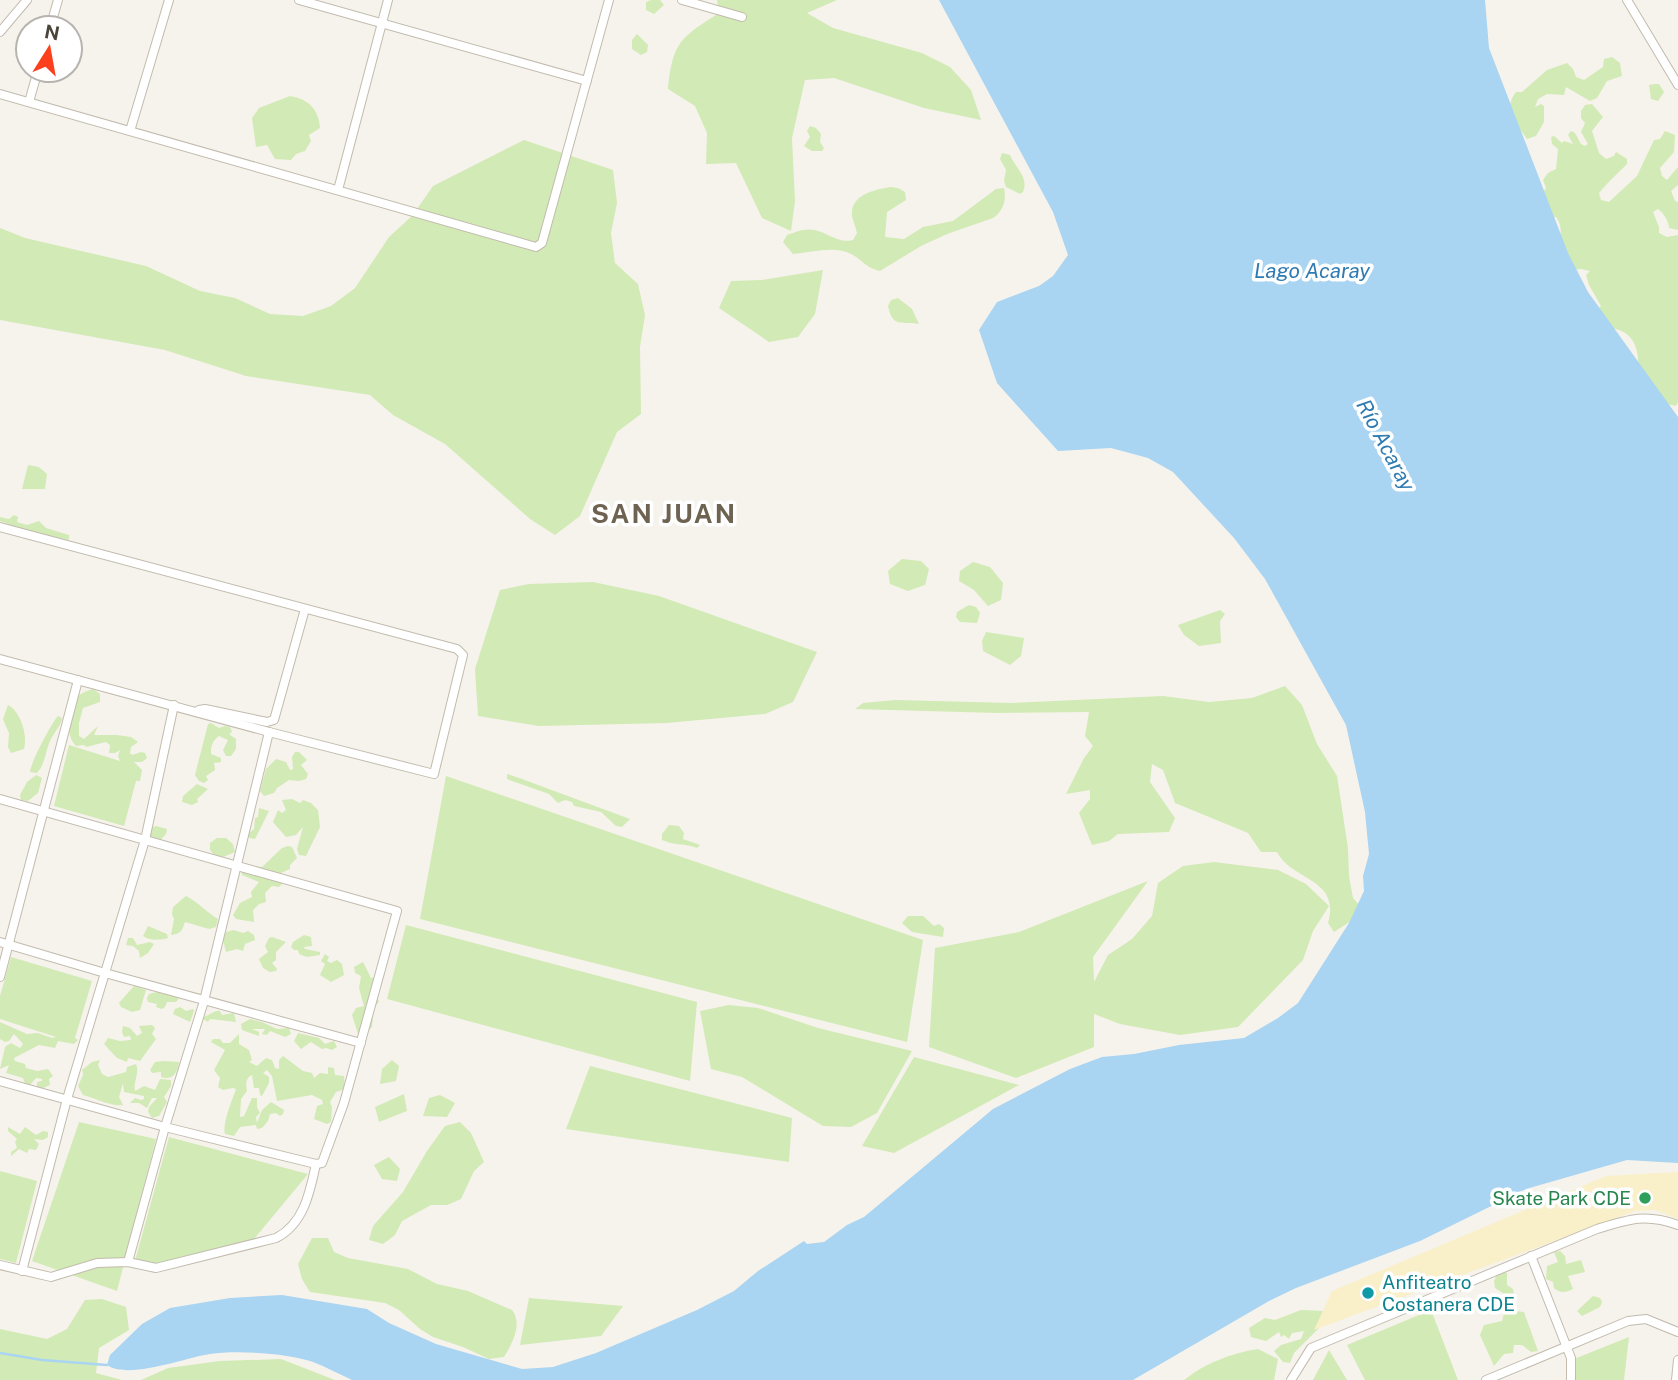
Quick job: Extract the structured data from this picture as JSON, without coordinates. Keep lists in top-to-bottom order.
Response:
{
  "districts": ["SAN JUAN"],
  "water": ["Lago Acaray", "Río Acaray"],
  "places": ["Skate Park CDE", "Anfiteatro Costanera CDE"],
  "north": "top"
}
